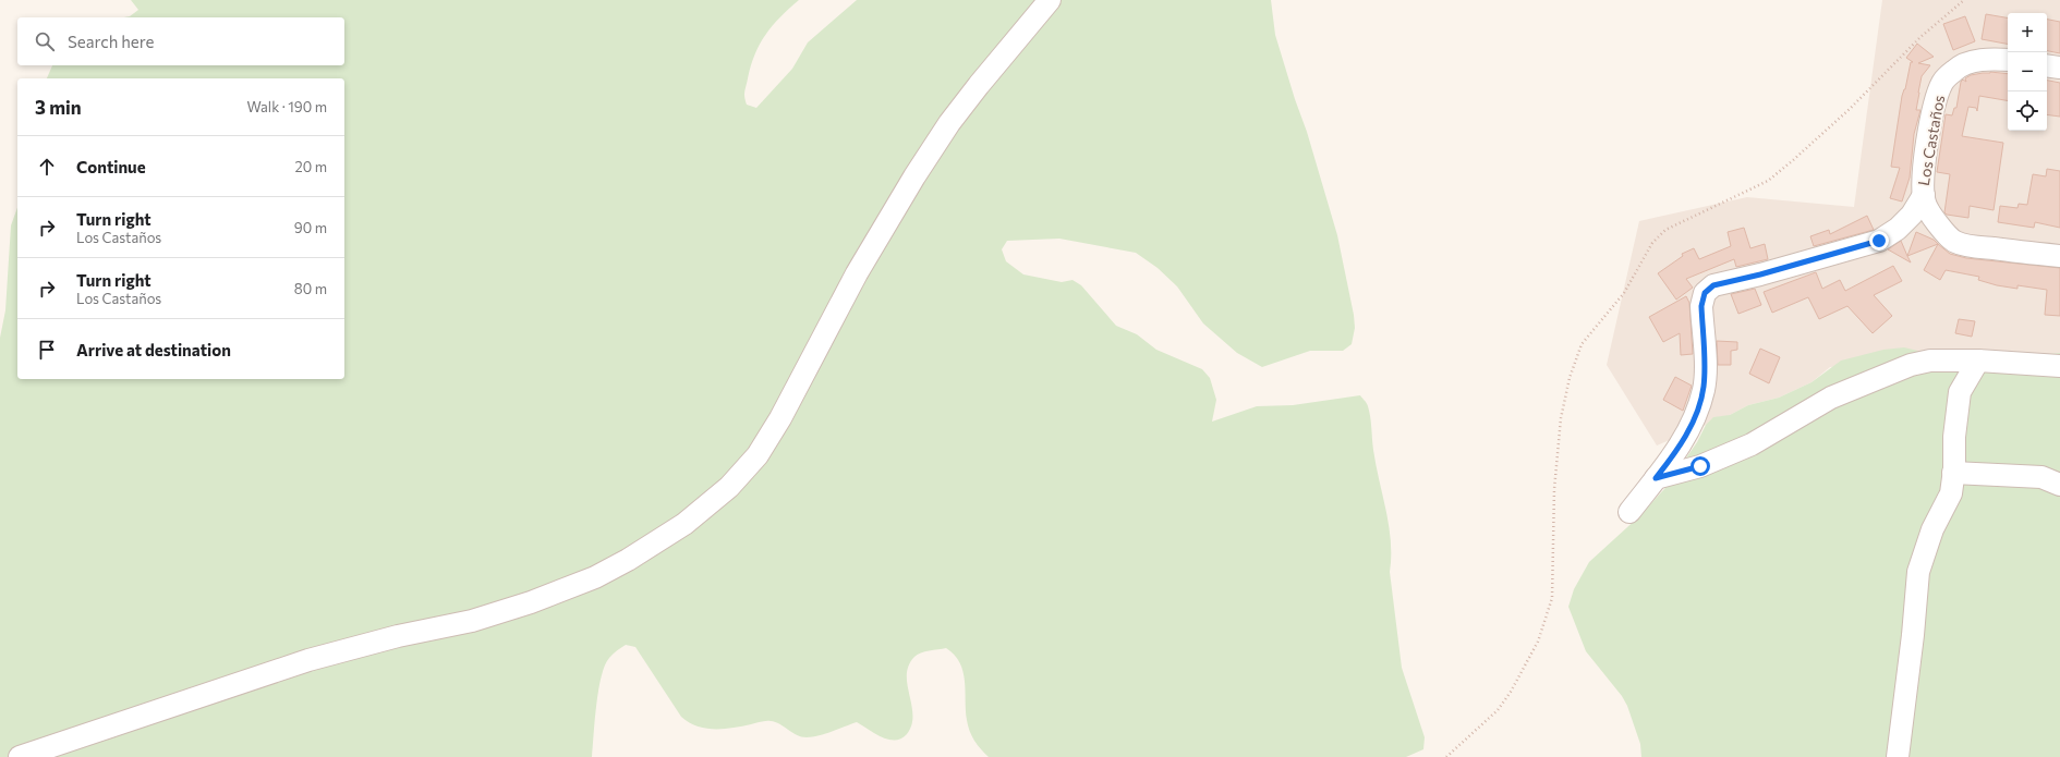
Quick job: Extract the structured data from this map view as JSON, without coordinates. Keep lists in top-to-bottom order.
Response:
{
  "streets": {
    "street": ["Los Castaños"]
  },
  "page": {
    "map_buttons": ["+", "−"],
    "search": "Search here",
    "heading": ["3 min", "Walk · 190 m"],
    "list": [
      ["Continue", "20 m"],
      ["Turn right", "Los Castaños", "90 m"],
      ["Turn right", "Los Castaños", "80 m"],
      "Arrive at destination"
    ]
  }
}
